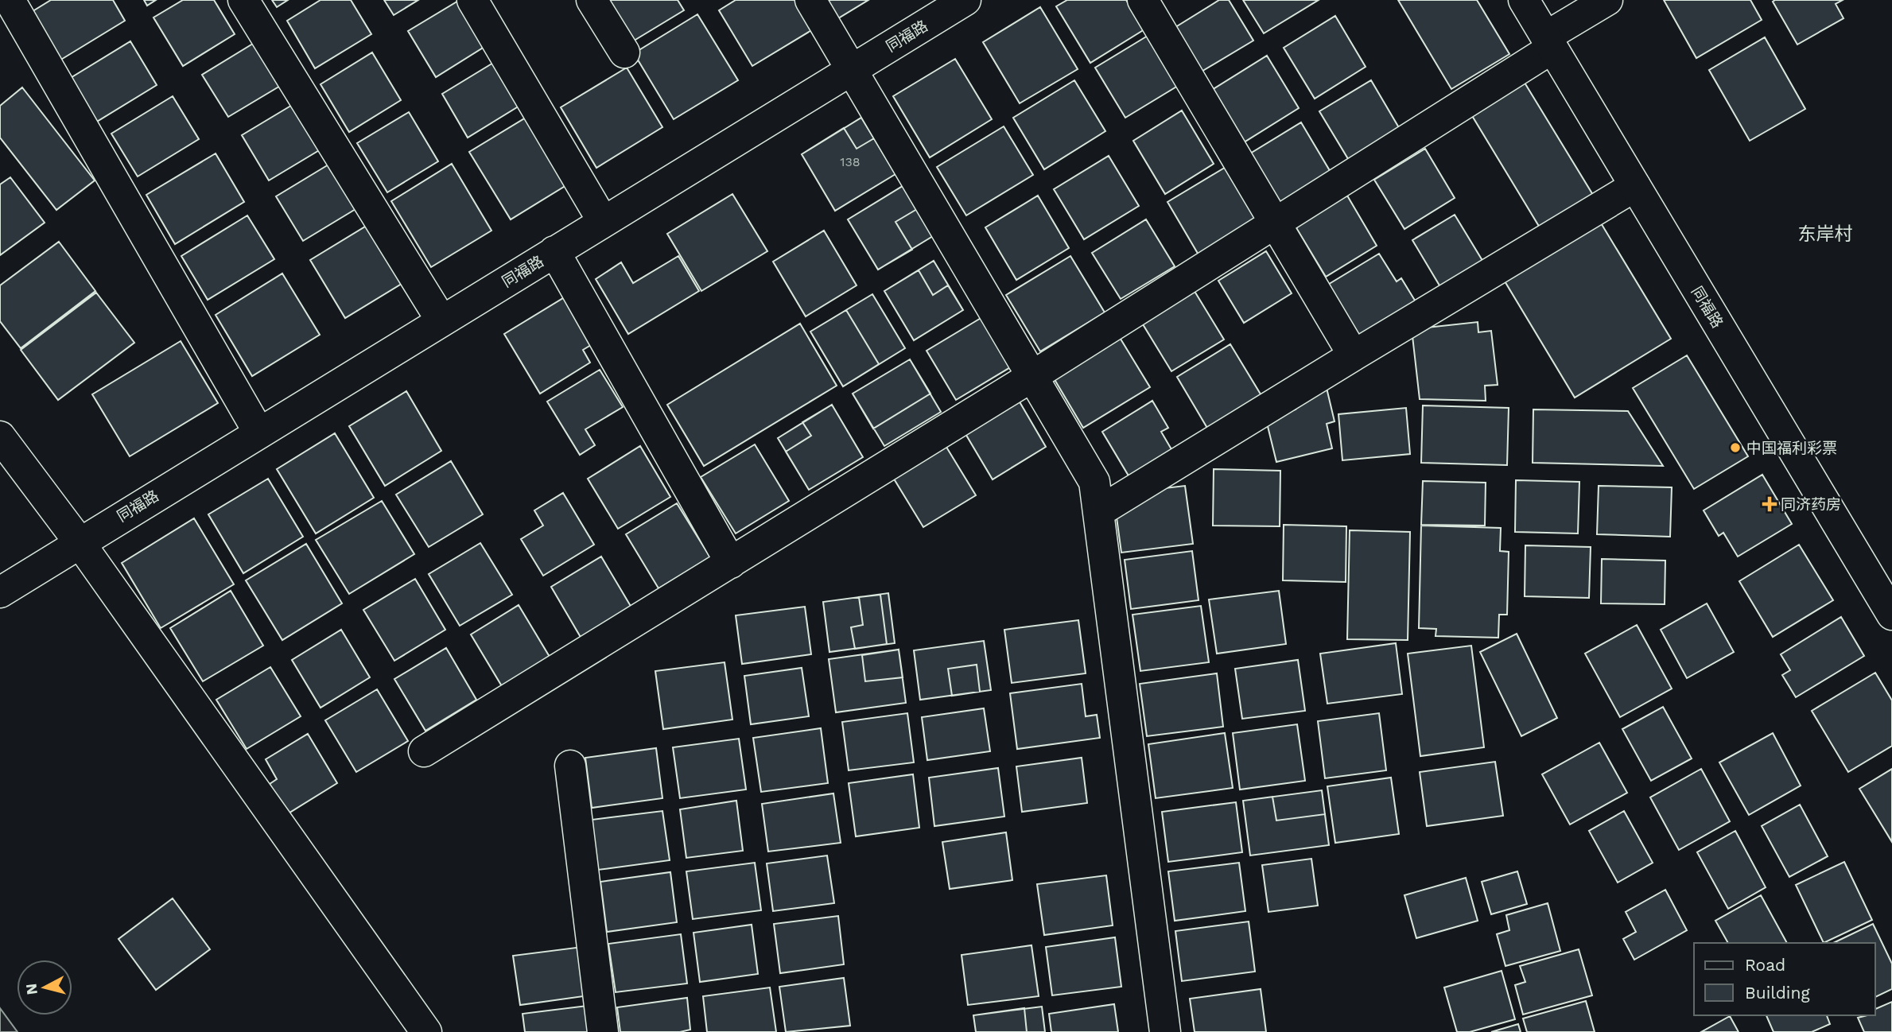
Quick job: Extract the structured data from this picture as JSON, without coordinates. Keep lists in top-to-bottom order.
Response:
{
  "streets": {
    "street": ["同福路"]
  },
  "districts": ["东岸村"],
  "places": {
    "other": ["中国福利彩票"],
    "health": ["同济药房"]
  },
  "house_numbers": ["138"],
  "legend": ["Road", "Building"],
  "north": "left"
}
